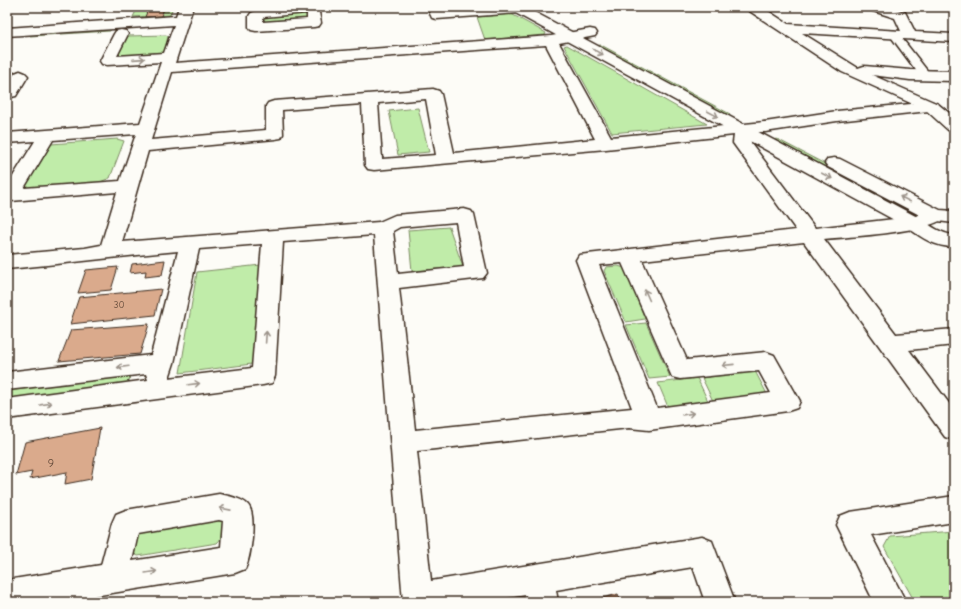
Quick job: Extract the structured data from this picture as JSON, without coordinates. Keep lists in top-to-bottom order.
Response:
{
  "house_numbers": ["30", "9"]
}
